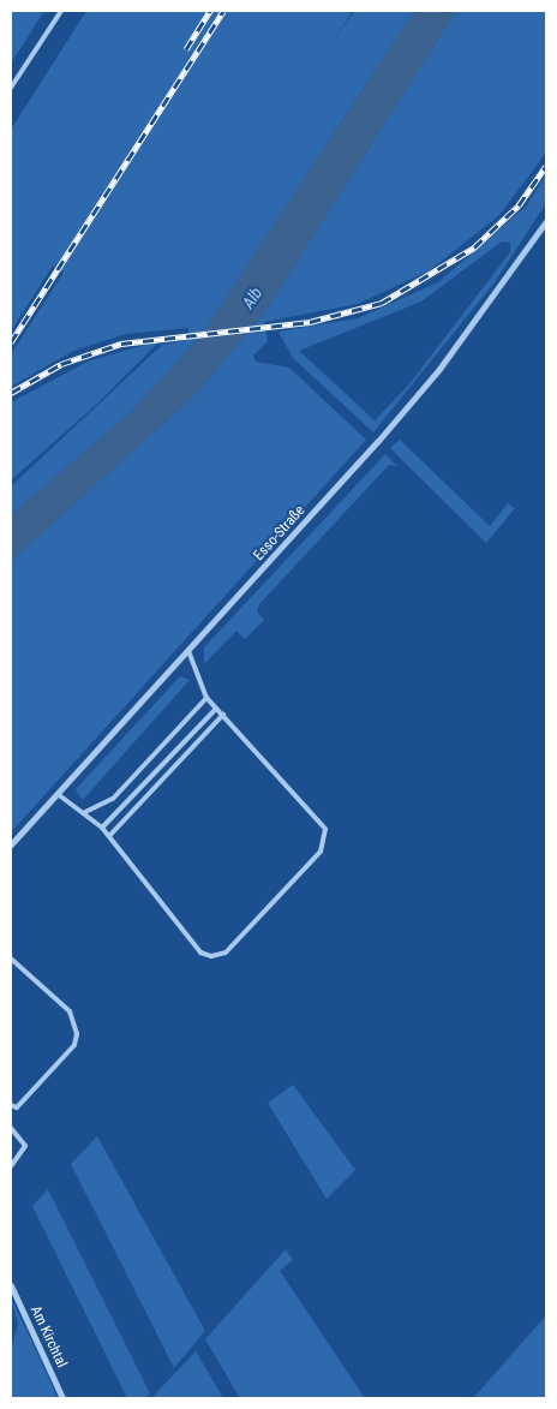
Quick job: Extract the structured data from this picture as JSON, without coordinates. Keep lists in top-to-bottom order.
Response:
{
  "streets": {
    "street": ["Esso-Straße", "Am Kirchtal"]
  },
  "water": ["Alb"]
}
